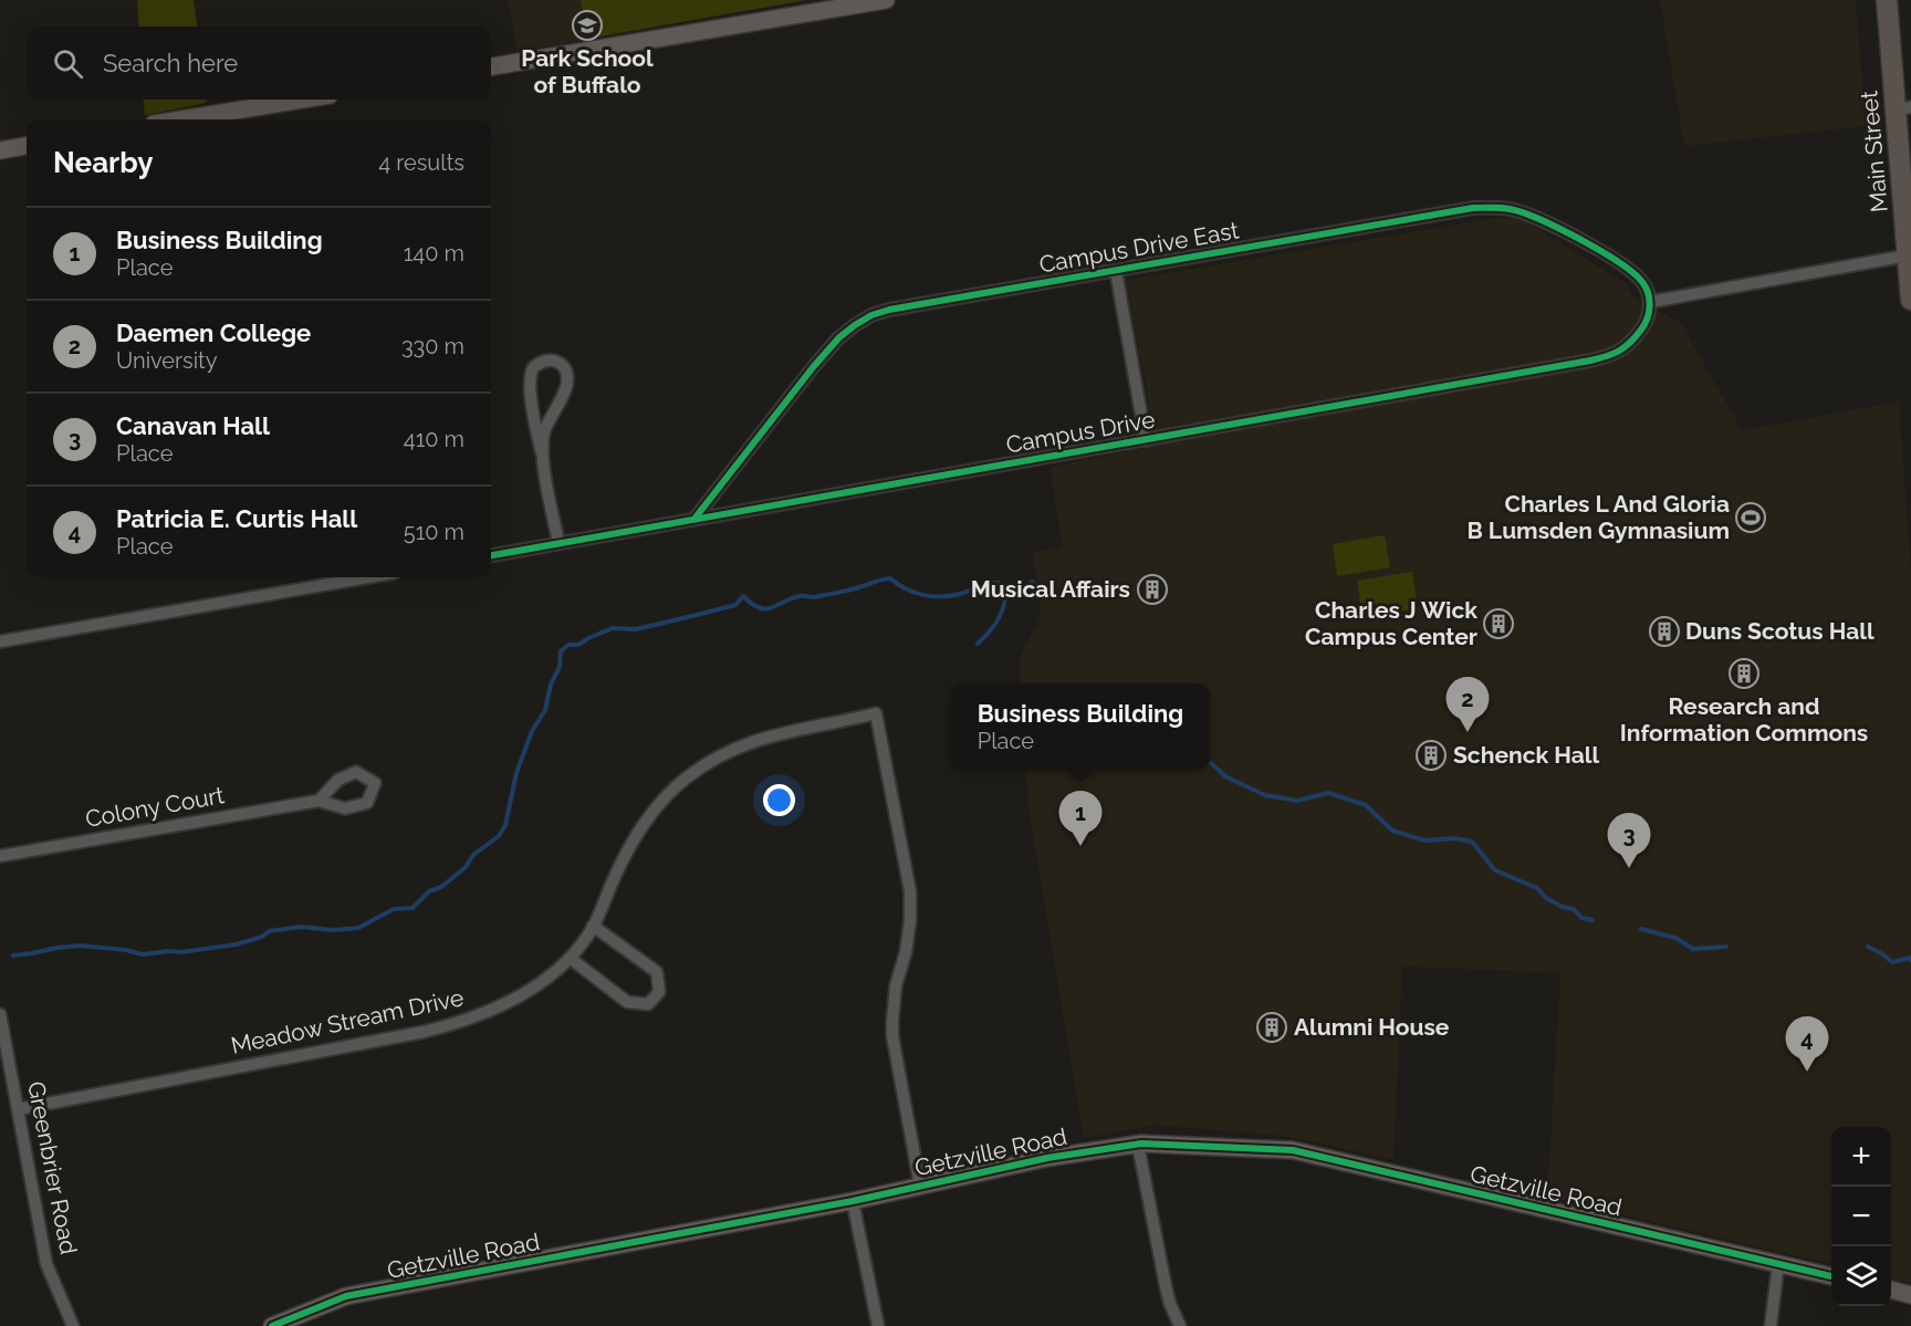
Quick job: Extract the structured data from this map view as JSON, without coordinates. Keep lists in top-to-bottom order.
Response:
{
  "streets": {
    "main road": ["Main Street"],
    "street": [
      "Campus Drive East",
      "Campus Drive",
      "Colony Court",
      "Meadow Stream Drive",
      "Getzville Road",
      "Greenbrier Road"
    ]
  },
  "crossings": [
    ["Campus Drive East", "Campus Drive"],
    ["Meadow Stream Drive", "Getzville Road"],
    ["Meadow Stream Drive", "Greenbrier Road"]
  ],
  "places": {
    "school or university": ["Park School of Buffalo"],
    "sports": ["Charles L And Gloria B Lumsden Gymnasium"],
    "building": [
      "Musical Affairs",
      "Charles J Wick Campus Center",
      "Duns Scotus Hall",
      "Research and Information Commons",
      "Schenck Hall",
      "Alumni House"
    ]
  },
  "page": {
    "search": "Search here",
    "heading": ["Nearby", "4 results"],
    "list": [
      {
        "mark": "1",
        "name": "Business Building",
        "note": "Place",
        "value": "140 m"
      },
      {
        "mark": "2",
        "name": "Daemen College",
        "note": "University",
        "value": "330 m"
      },
      {
        "mark": "3",
        "name": "Canavan Hall",
        "note": "Place",
        "value": "410 m"
      },
      {
        "mark": "4",
        "name": "Patricia E. Curtis Hall",
        "note": "Place",
        "value": "510 m"
      }
    ],
    "pins": [
      "2",
      "1",
      "3",
      "4"
    ],
    "popup": ["Business Building", "Place"],
    "map_buttons": ["+", "−"]
  }
}
